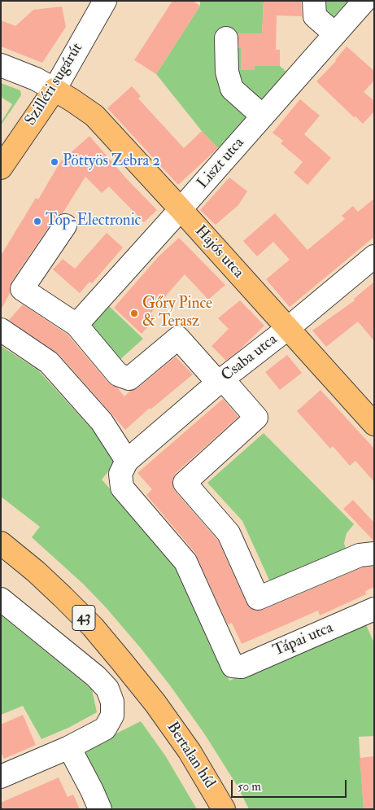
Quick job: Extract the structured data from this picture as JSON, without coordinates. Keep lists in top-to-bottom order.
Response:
{
  "streets": {
    "main road": [
      "Szilléri sugárút",
      "Hajós utca",
      "43",
      "Bertalan híd"
    ],
    "street": ["Liszt utca", "Csaba utca", "Tápai utca"]
  },
  "crossings": [
    ["Szilléri sugárút", "Hajós utca"],
    ["Liszt utca", "Hajós utca"],
    ["Hajós utca", "Csaba utca"],
    ["Csaba utca", "Tápai utca"]
  ],
  "places": ["Pöttyös Zebra 2", "Top-Electronic", "Gőry Pince & Terasz"],
  "scale_bar": "50 m"
}
